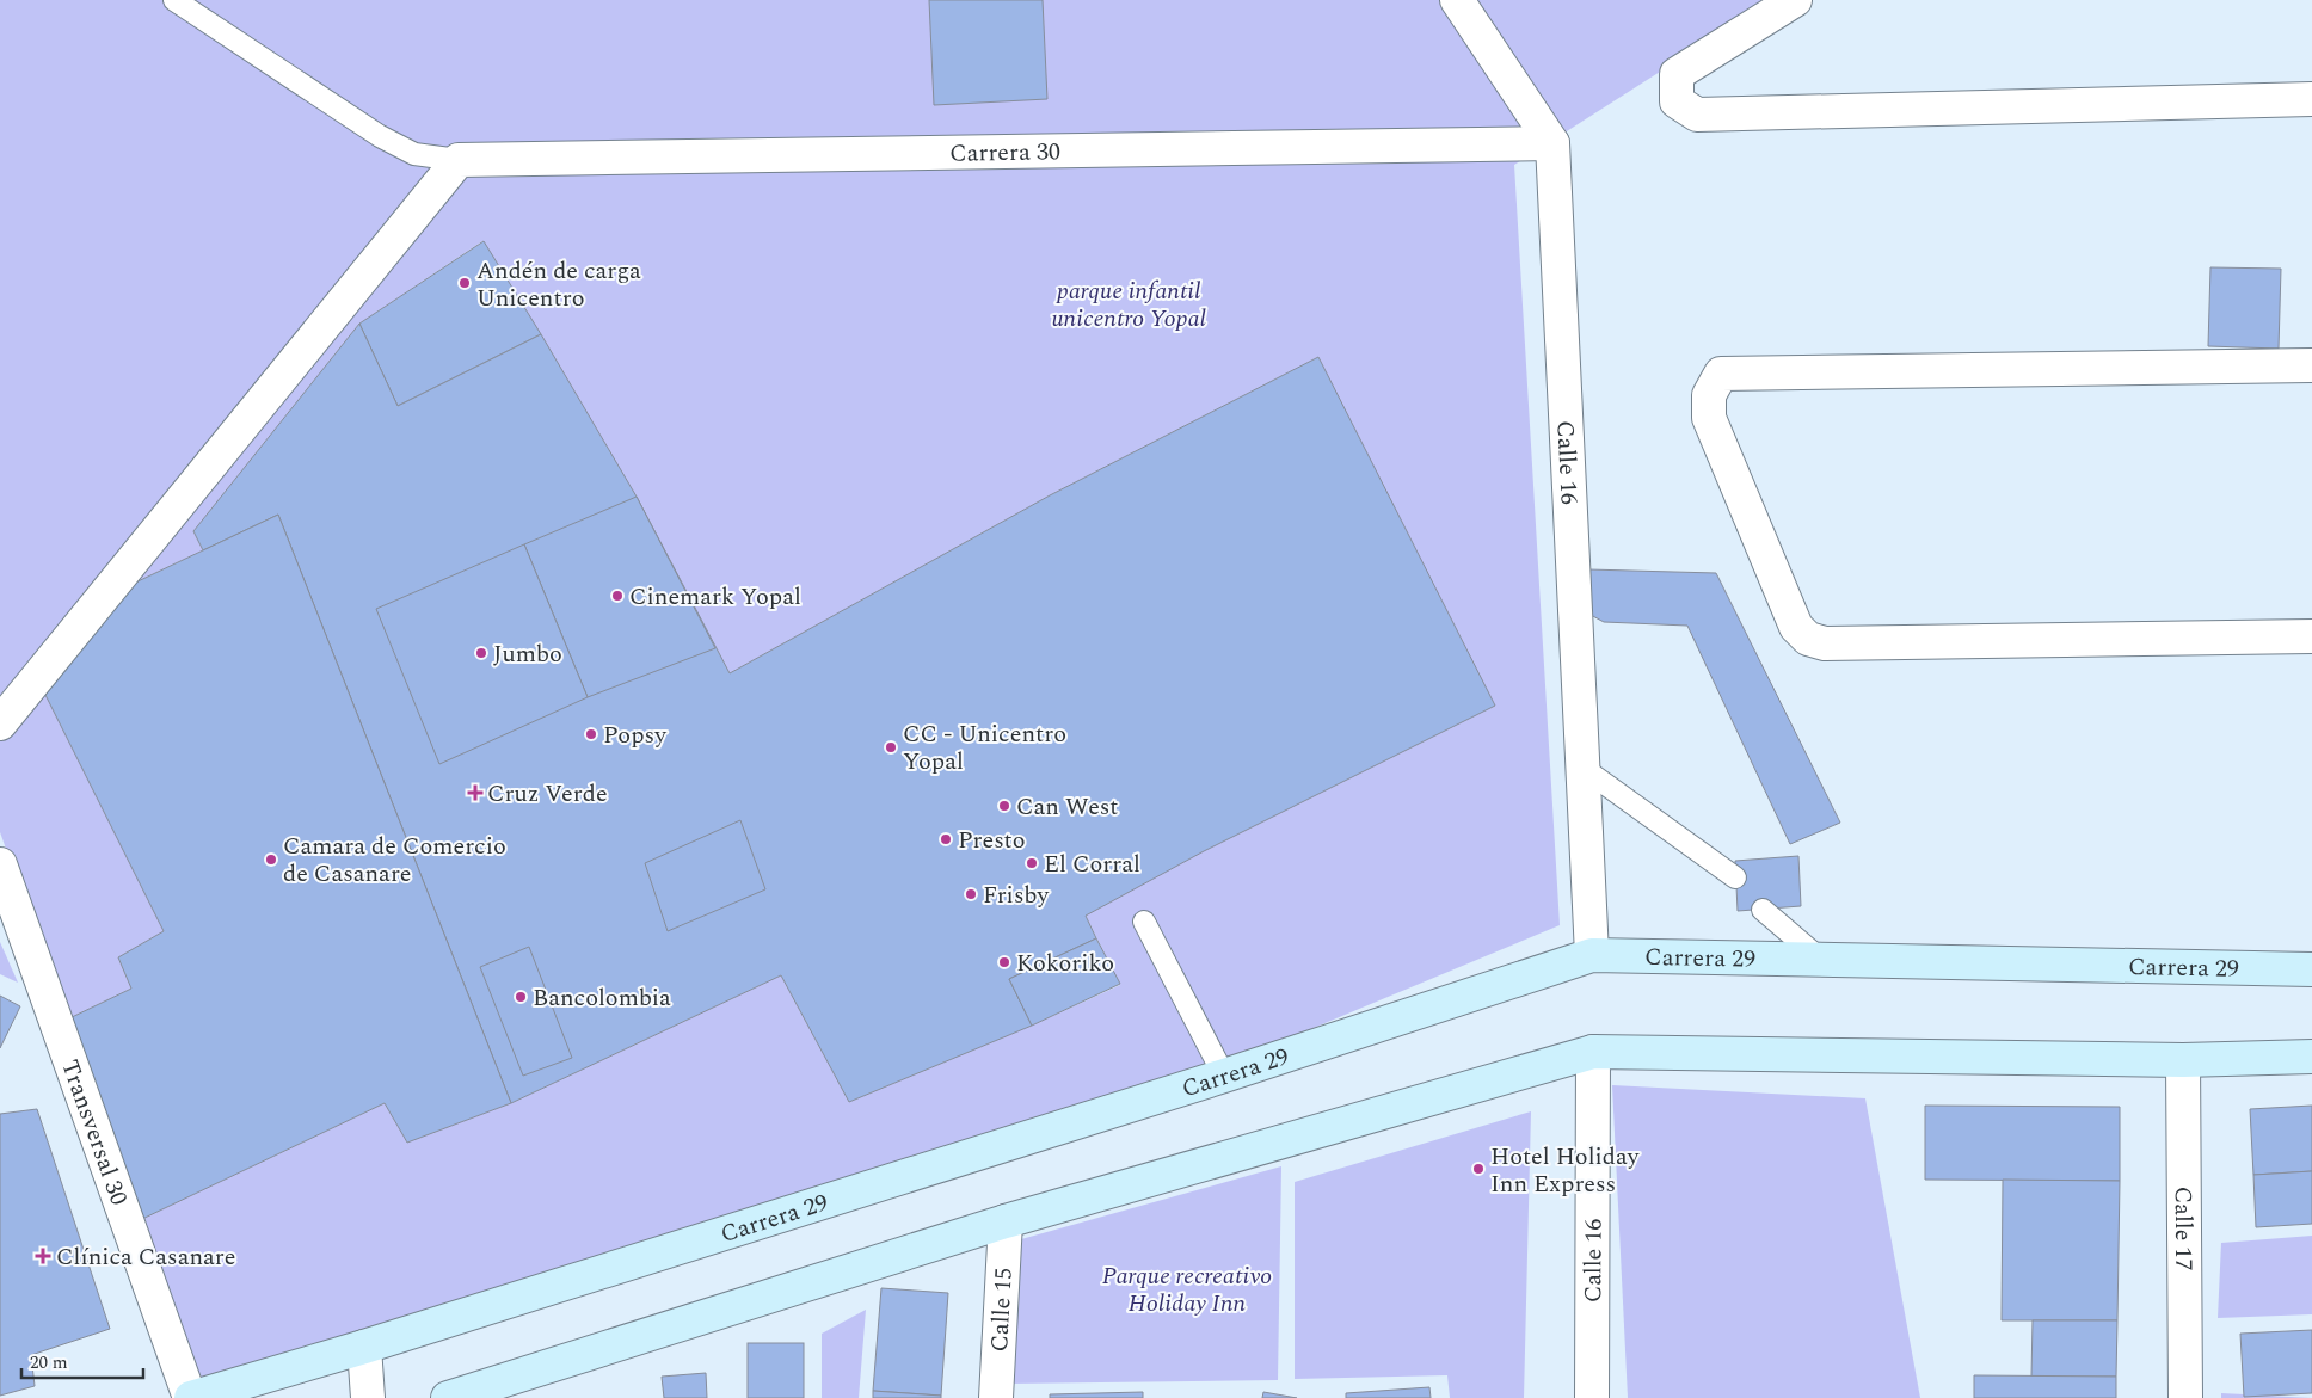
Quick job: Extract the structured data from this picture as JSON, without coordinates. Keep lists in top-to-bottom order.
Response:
{
  "streets": {
    "main road": ["Carrera 29"],
    "street": [
      "Carrera 30",
      "Calle 16",
      "Transversal 30",
      "Calle 17",
      "Calle 15"
    ]
  },
  "crossings": [
    ["Carrera 30", "Calle 16"],
    ["Calle 16", "Carrera 29"],
    ["Carrera 29", "Transversal 30"]
  ],
  "parks": ["parque infantil unicentro Yopal", "Parque recreativo Holiday Inn"],
  "places": {
    "other": [
      "Andén de carga Unicentro",
      "Cinemark Yopal",
      "Jumbo",
      "Popsy",
      "CC - Unicentro Yopal",
      "Can West",
      "Presto",
      "Camara de Comercio de Casanare",
      "El Corral",
      "Frisby",
      "Kokoriko",
      "Bancolombia",
      "Hotel Holiday Inn Express"
    ],
    "health": ["Cruz Verde", "Clínica Casanare"]
  },
  "scale_bar": "20 m"
}
